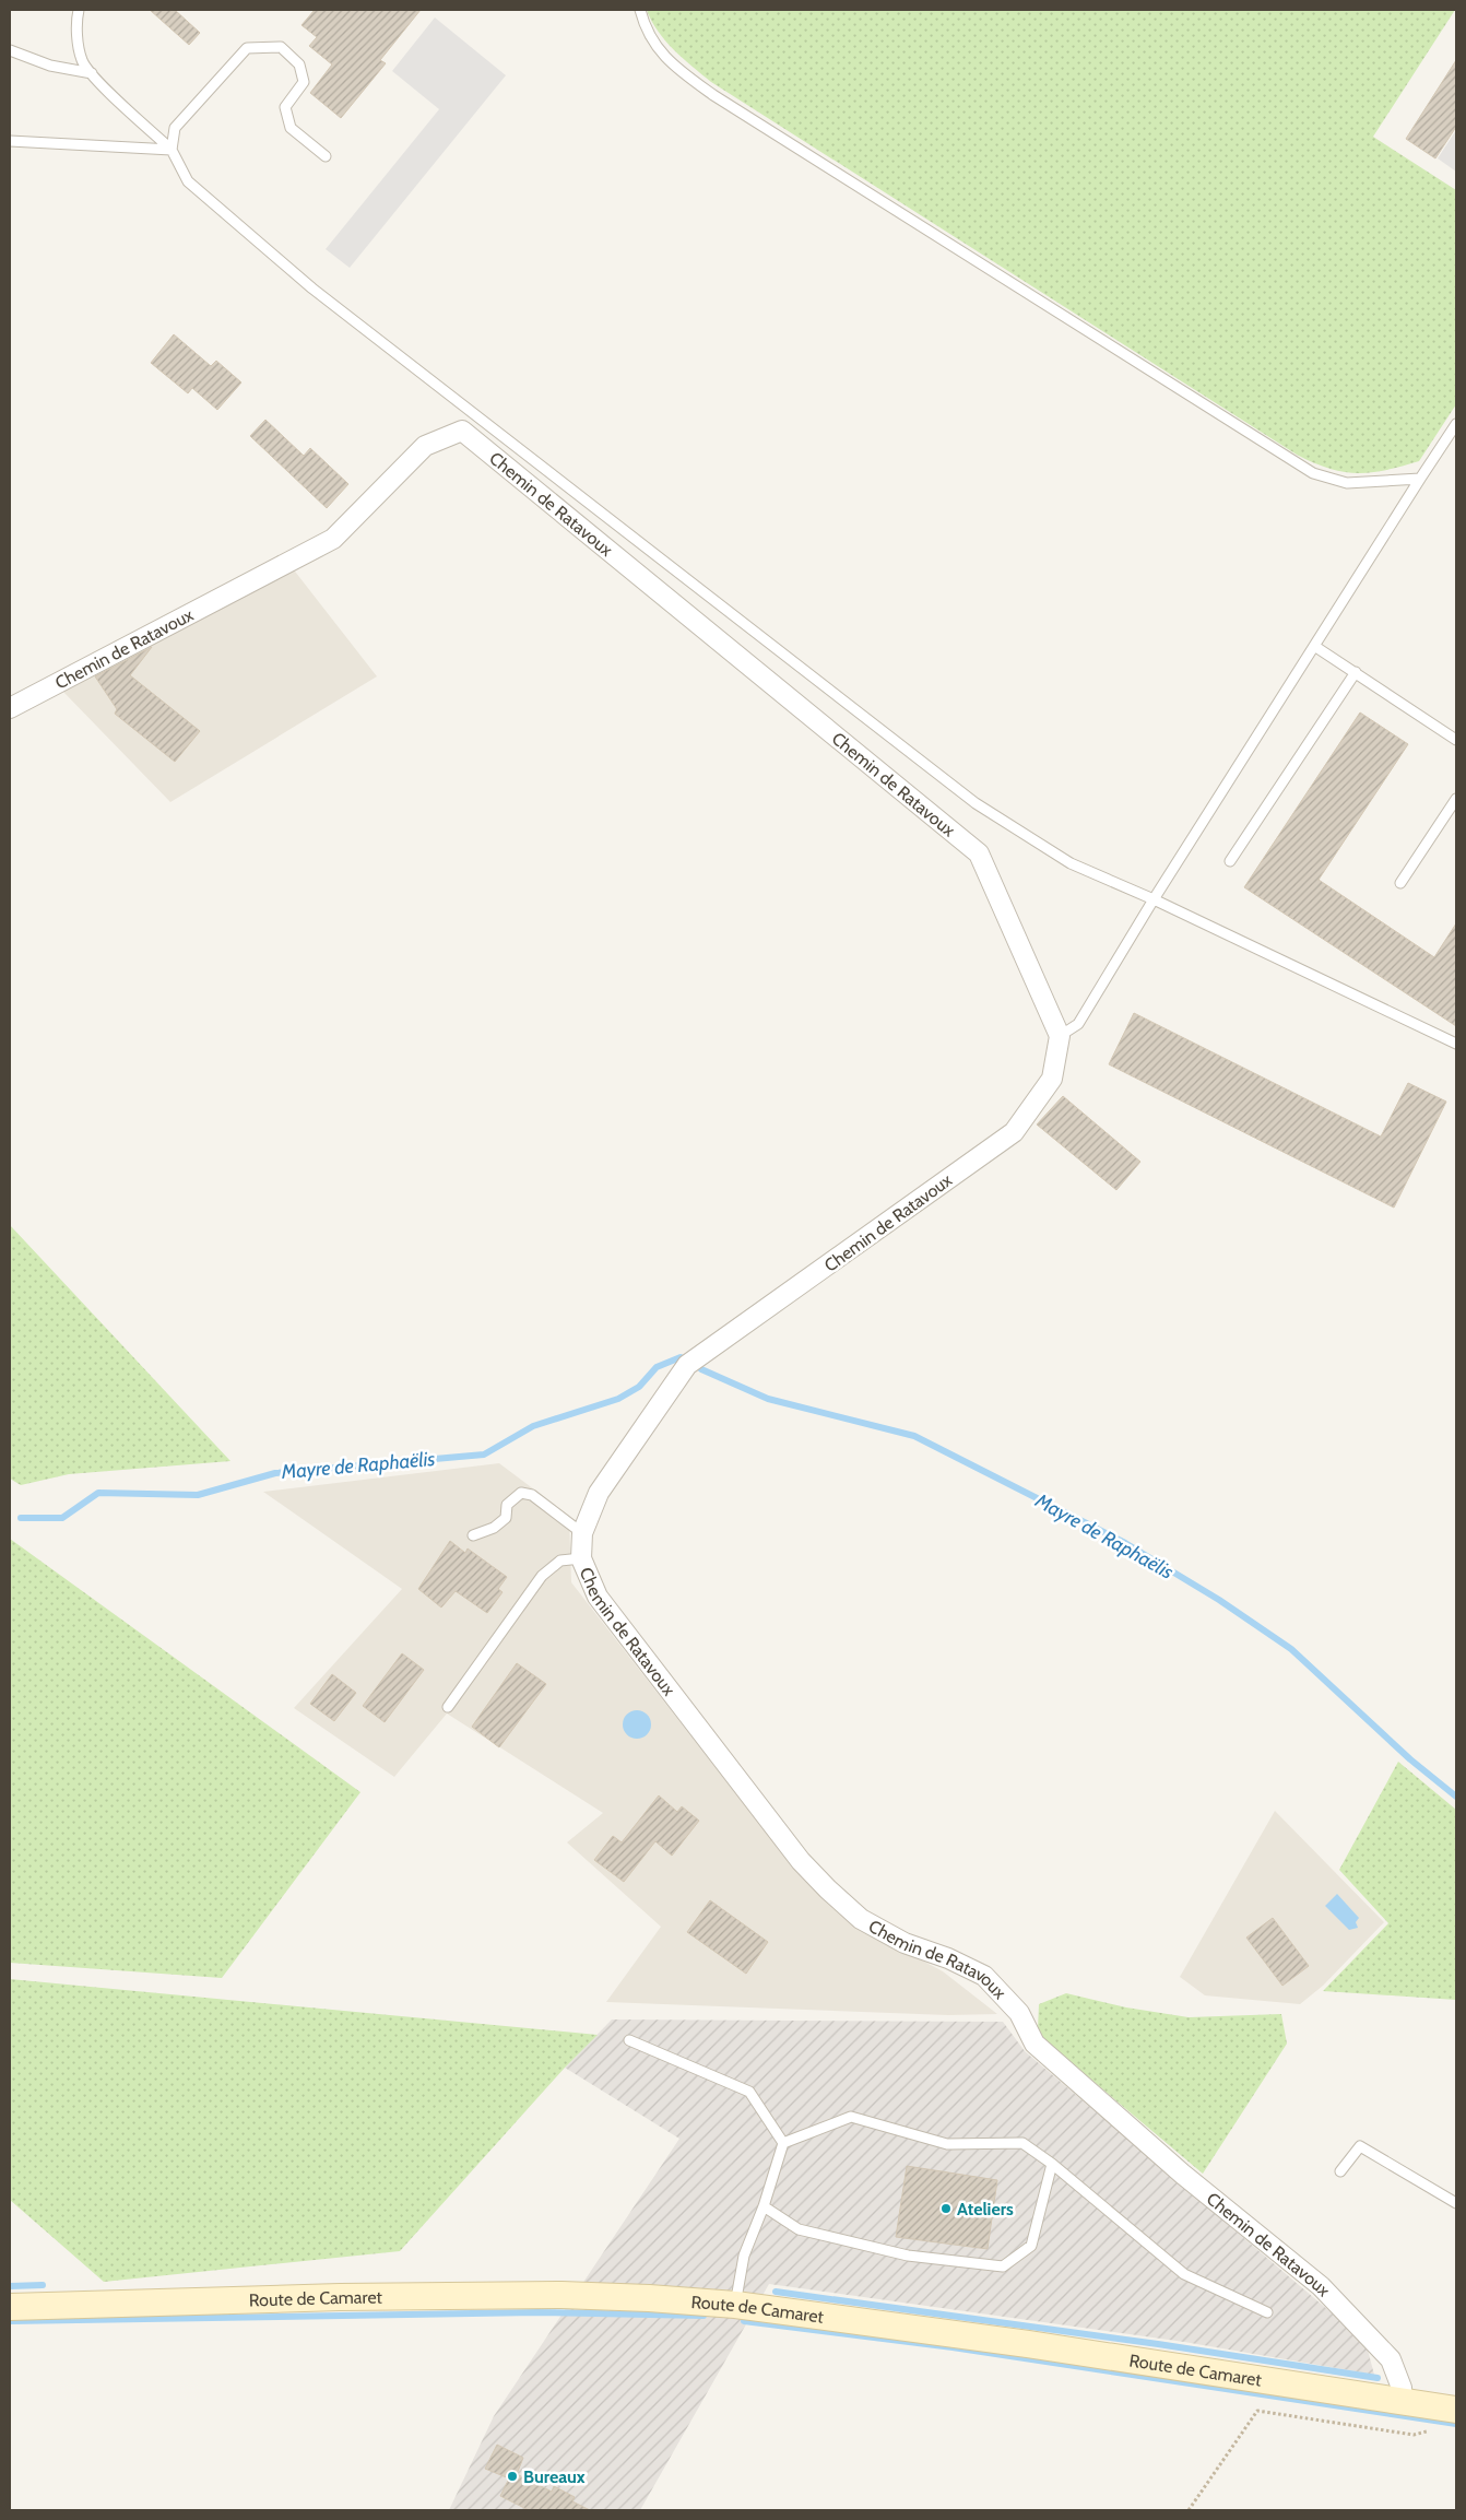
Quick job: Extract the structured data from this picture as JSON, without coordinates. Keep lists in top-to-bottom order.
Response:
{
  "streets": {
    "main road": ["Route de Camaret"],
    "street": ["Chemin de Ratavoux"]
  },
  "crossings": [
    ["Chemin de Ratavoux", "Route de Camaret"]
  ],
  "water": ["Mayre de Raphaëlis"],
  "places": ["Ateliers", "Bureaux"]
}
